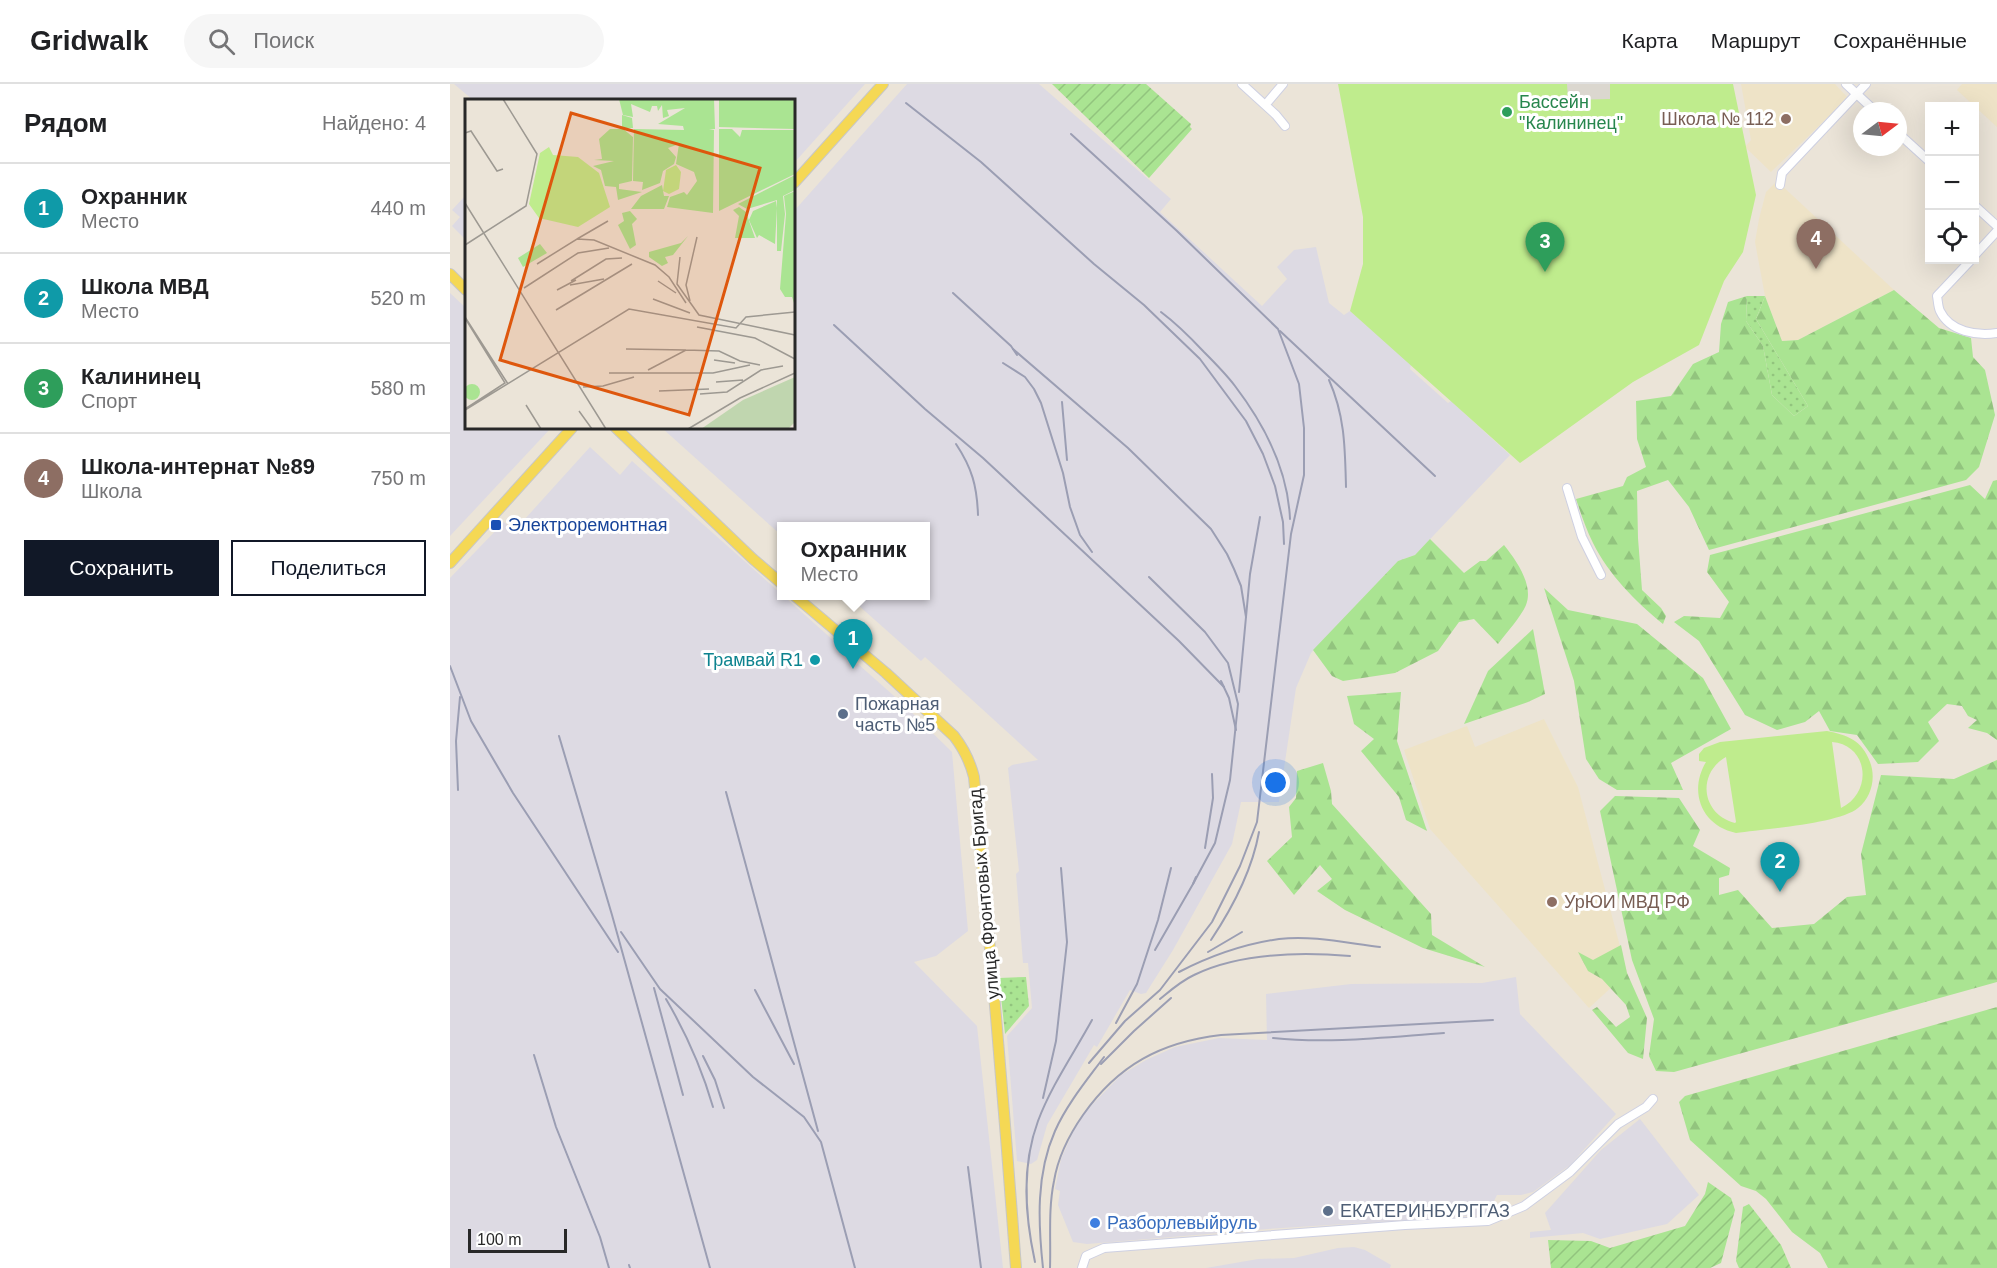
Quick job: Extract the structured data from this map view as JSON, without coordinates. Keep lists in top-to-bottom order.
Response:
{
  "streets": {
    "main road": ["улица Фронтовых Бригад"]
  },
  "places": {
    "other": [
      "Бассейн \"Калининец\"",
      "Школа № 112",
      "Трамвай R1",
      "Пожарная часть №5",
      "УрЮИ МВД РФ",
      "ЕКАТЕРИНБУРГГАЗ",
      "Разборлевыйруль"
    ],
    "transit": ["Электроремонтная"]
  },
  "scale_bar": "100 m",
  "north": "right",
  "page": {
    "header": "Gridwalk",
    "search": "Поиск",
    "nav": ["Карта", "Маршрут", "Сохранённые"],
    "heading": ["Рядом", "Найдено: 4"],
    "map_buttons": ["+", "−"],
    "list": [
      {
        "mark": "1",
        "name": "Охранник",
        "note": "Место",
        "value": "440 m"
      },
      {
        "mark": "2",
        "name": "Школа МВД",
        "note": "Место",
        "value": "520 m"
      },
      {
        "mark": "3",
        "name": "Калининец",
        "note": "Спорт",
        "value": "580 m"
      },
      {
        "mark": "4",
        "name": "Школа-интернат №89",
        "note": "Школа",
        "value": "750 m"
      }
    ],
    "pins": [
      "4",
      "3",
      "1",
      "2"
    ],
    "buttons": ["Сохранить", "Поделиться"],
    "popup": ["Охранник", "Место"],
    "scale": "100 m"
  }
}
